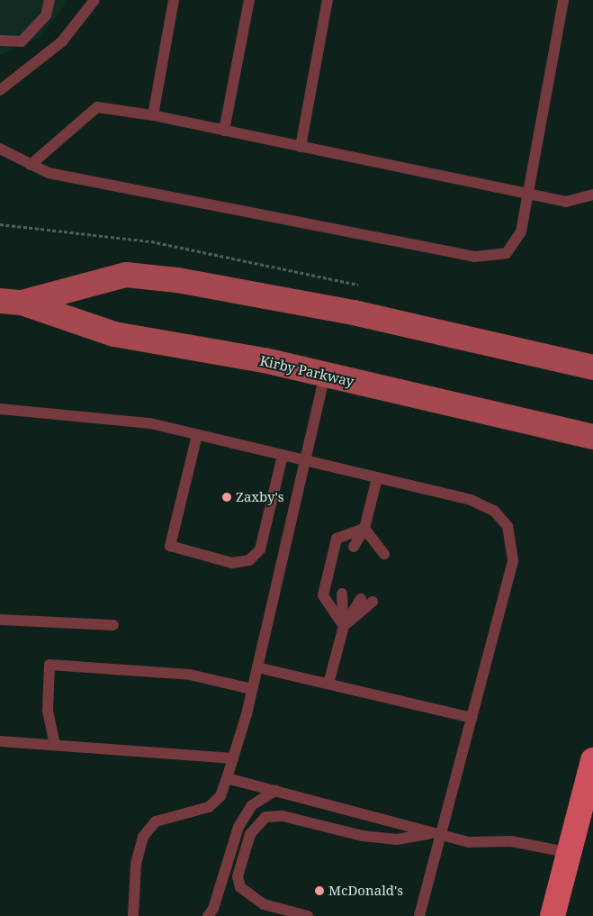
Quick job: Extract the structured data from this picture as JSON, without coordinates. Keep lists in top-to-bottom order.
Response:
{
  "streets": {
    "main road": ["Kirby Parkway"]
  },
  "places": ["Zaxby's", "McDonald's"]
}
